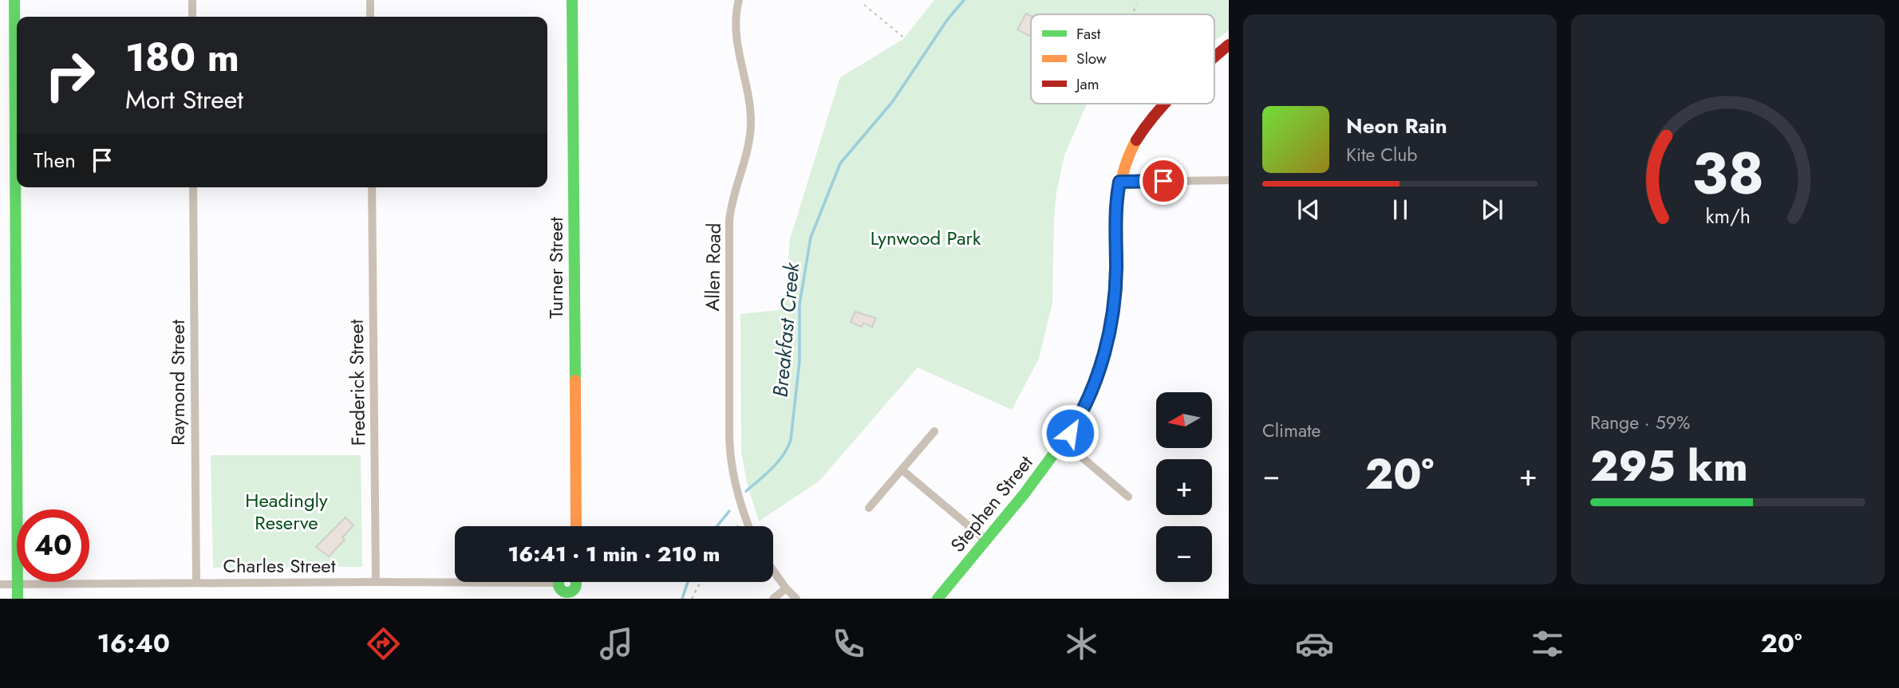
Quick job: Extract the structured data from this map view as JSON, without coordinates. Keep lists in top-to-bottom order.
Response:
{
  "streets": {
    "street": [
      "Allen Road",
      "Turner Street",
      "Raymond Street",
      "Frederick Street",
      "Stephen Street",
      "Charles Street"
    ]
  },
  "crossings": [
    ["Raymond Street", "Charles Street"],
    ["Frederick Street", "Charles Street"]
  ],
  "water": ["Breakfast Creek"],
  "parks": ["Lynwood Park", "Headingly Reserve"],
  "legend": ["Fast", "Slow", "Jam"],
  "north": "left",
  "page": {
    "turn": ["180 m", "Mort Street"],
    "song": ["Neon Rain", "Kite Club"],
    "then": "Then",
    "tile": [
      "Climate",
      ["Range · 59%", "295 km"]
    ],
    "map_buttons": ["+", "−"],
    "heat": ["−", "20°", "+"],
    "limit": "40",
    "trip": "16:41 · 1 min · 210 m",
    "tabs": ["16:40", "20°"],
    "gauge": ["38", "km/h"]
  }
}
